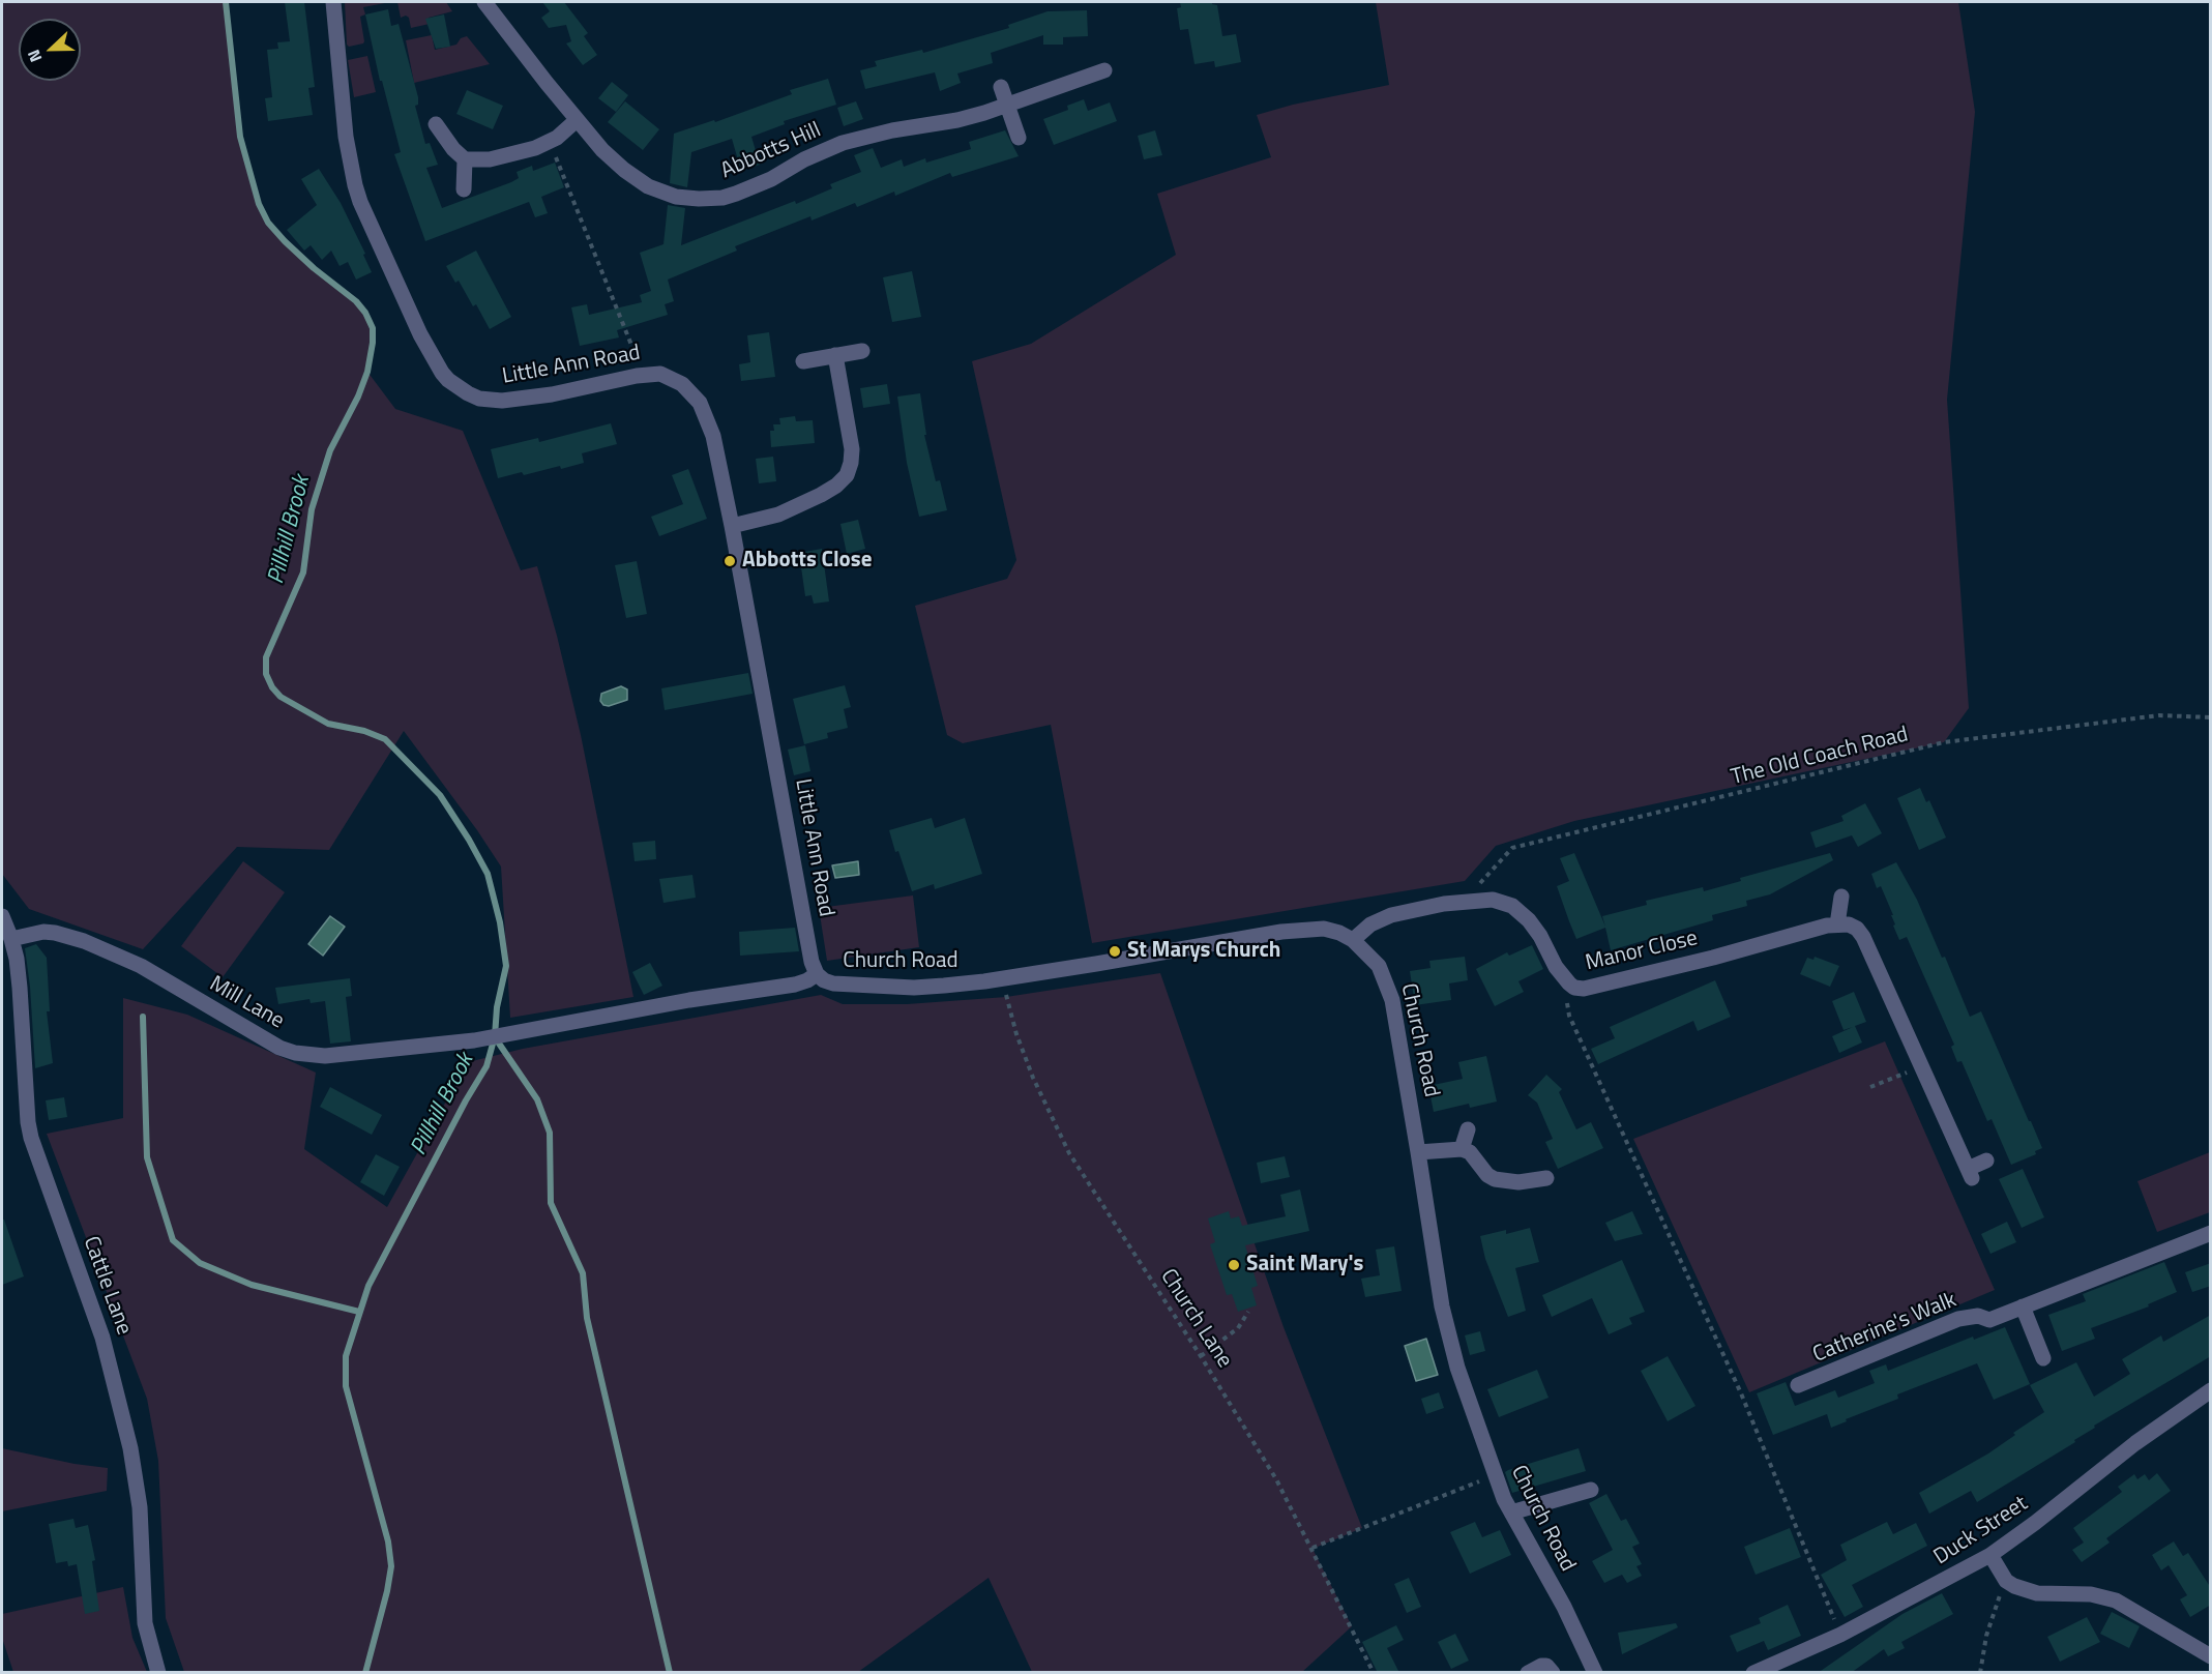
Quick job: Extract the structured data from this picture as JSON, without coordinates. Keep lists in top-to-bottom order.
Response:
{
  "streets": {
    "street": [
      "Abbotts Hill",
      "Little Ann Road",
      "Manor Close",
      "Church Road",
      "Mill Lane",
      "Cattle Lane",
      "Catherine's Walk",
      "Duck Street"
    ],
    "path": ["The Old Coach Road", "Church Lane"]
  },
  "crossings": [
    ["Little Ann Road", "Church Road"],
    ["Little Ann Road", "Mill Lane"],
    ["The Old Coach Road", "Manor Close"],
    ["Manor Close", "Church Road"],
    ["Church Road", "Mill Lane"],
    ["Church Road", "Church Lane"],
    ["Mill Lane", "Cattle Lane"]
  ],
  "water": ["Pillhill Brook"],
  "places": ["Abbotts Close", "St Marys Church", "Saint Mary's"],
  "north": "left"
}
